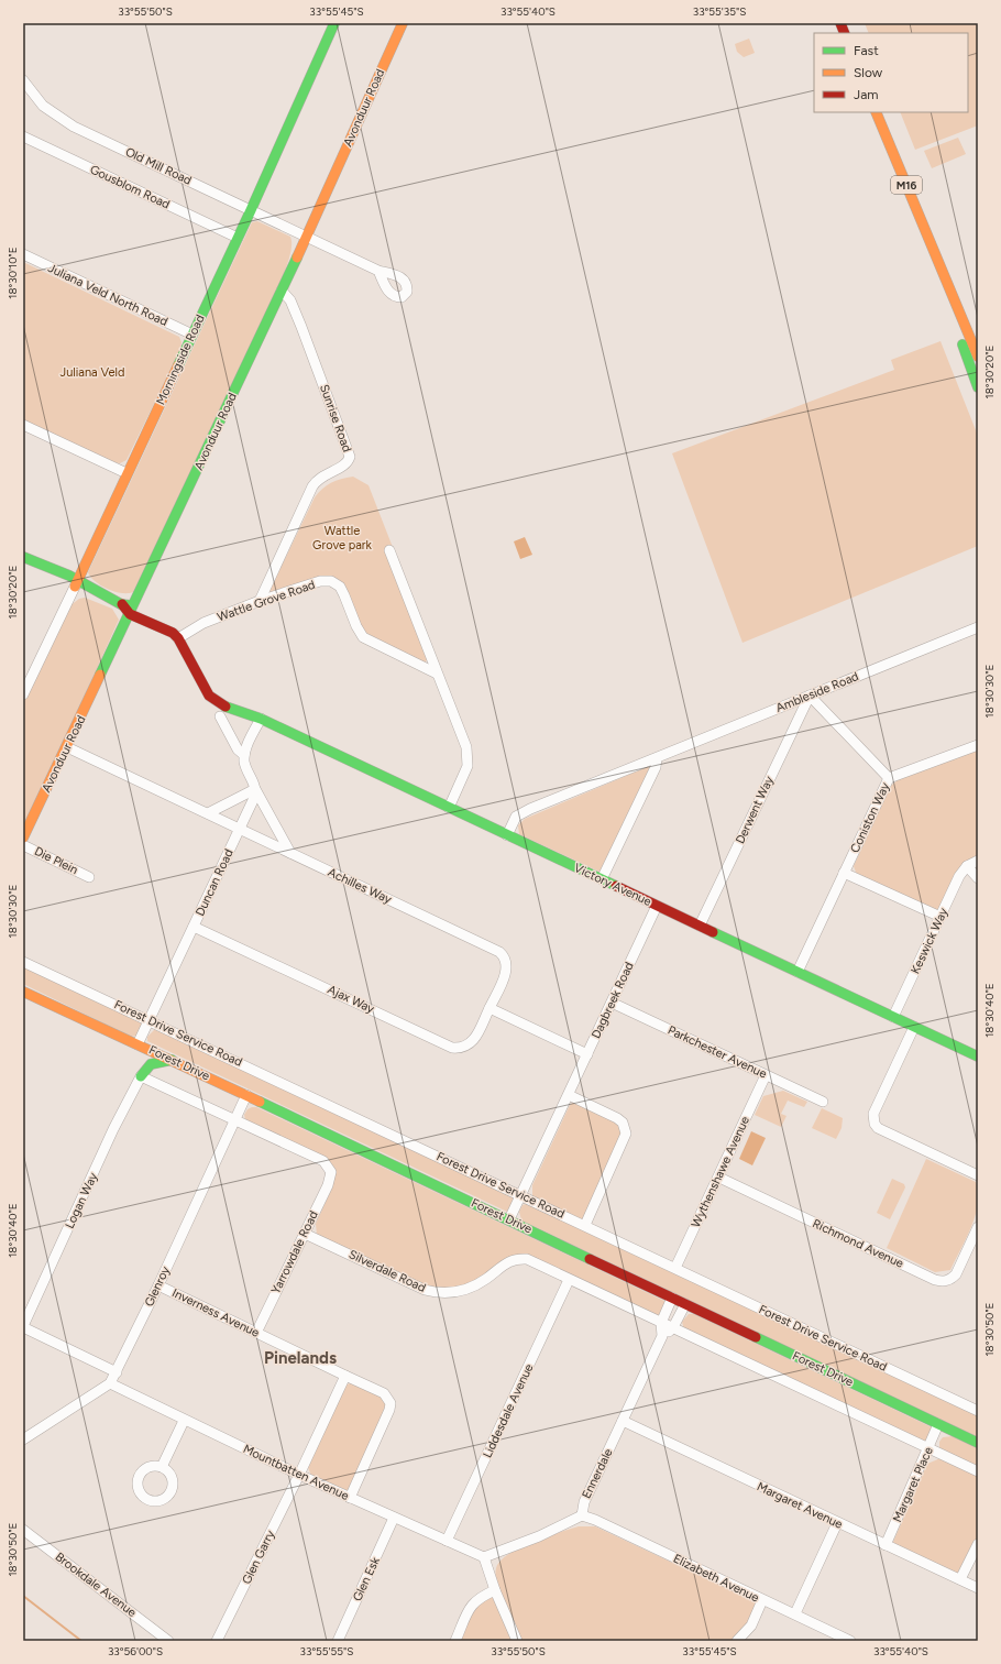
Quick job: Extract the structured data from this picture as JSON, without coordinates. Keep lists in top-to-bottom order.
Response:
{
  "streets": {
    "street": [
      "Avonduur Road",
      "Old Mill Road",
      "M16",
      "Gousblom Road",
      "Juliana Veld North Road",
      "Morningside Road",
      "Sunrise Road",
      "Wattle Grove Road",
      "Ambleside Road",
      "Derwent Way",
      "Coniston Way",
      "Die Plein",
      "Duncan Road",
      "Victory Avenue",
      "Achilles Way",
      "Keswick Way",
      "Ajax Way",
      "Dagbreek Road",
      "Forest Drive Service Road",
      "Parkchester Avenue",
      "Forest Drive",
      "Wythenshawe Avenue",
      "Logan Way",
      "Richmond Avenue",
      "Yarrowdale Road",
      "Silverdale Road",
      "Glenroy",
      "Inverness Avenue",
      "Liddesdale Avenue",
      "Mountbatten Avenue",
      "Ennerdale",
      "Margaret Place",
      "Margaret Avenue",
      "Glen Garry",
      "Elizabeth Avenue",
      "Glen Esk",
      "Brookdale Avenue"
    ]
  },
  "crossings": [
    ["Avonduur Road", "Old Mill Road"],
    ["Avonduur Road", "Sunrise Road"],
    ["Avonduur Road", "Victory Avenue"],
    ["Avonduur Road", "Achilles Way"],
    ["Old Mill Road", "Morningside Road"],
    ["Gousblom Road", "Morningside Road"],
    ["Juliana Veld North Road", "Morningside Road"],
    ["Sunrise Road", "Wattle Grove Road"],
    ["Wattle Grove Road", "Victory Avenue"],
    ["Ambleside Road", "Derwent Way"],
    ["Ambleside Road", "Victory Avenue"],
    ["Derwent Way", "Victory Avenue"],
    ["Coniston Way", "Victory Avenue"],
    ["Duncan Road", "Achilles Way"],
    ["Duncan Road", "Ajax Way"],
    ["Duncan Road", "Forest Drive Service Road"],
    ["Duncan Road", "Forest Drive"],
    ["Victory Avenue", "Keswick Way"],
    ["Victory Avenue", "Dagbreek Road"],
    ["Achilles Way", "Ajax Way"],
    ["Dagbreek Road", "Forest Drive Service Road"],
    ["Dagbreek Road", "Parkchester Avenue"],
    ["Dagbreek Road", "Forest Drive"],
    ["Forest Drive Service Road", "Wythenshawe Avenue"],
    ["Parkchester Avenue", "Wythenshawe Avenue"],
    ["Forest Drive", "Glenroy"],
    ["Forest Drive", "Ennerdale"],
    ["Forest Drive", "Margaret Place"],
    ["Wythenshawe Avenue", "Richmond Avenue"],
    ["Yarrowdale Road", "Silverdale Road"],
    ["Yarrowdale Road", "Glenroy"],
    ["Yarrowdale Road", "Inverness Avenue"],
    ["Silverdale Road", "Liddesdale Avenue"],
    ["Glenroy", "Inverness Avenue"],
    ["Glenroy", "Mountbatten Avenue"],
    ["Inverness Avenue", "Mountbatten Avenue"],
    ["Liddesdale Avenue", "Mountbatten Avenue"],
    ["Mountbatten Avenue", "Ennerdale"],
    ["Mountbatten Avenue", "Glen Garry"],
    ["Mountbatten Avenue", "Glen Esk"],
    ["Ennerdale", "Margaret Avenue"],
    ["Ennerdale", "Elizabeth Avenue"],
    ["Margaret Place", "Margaret Avenue"]
  ],
  "districts": ["Pinelands"],
  "parks": ["Juliana Veld", "Wattle Grove park"],
  "legend": ["Fast", "Slow", "Jam"],
  "coordinates": [
    "33°55'50\"S",
    "33°55'45\"S",
    "33°55'40\"S",
    "33°55'35\"S",
    "18°30'10\"E",
    "18°30'20\"E",
    "18°30'30\"E",
    "18°30'40\"E",
    "18°30'50\"E",
    "33°56'00\"S",
    "33°55'55\"S"
  ]
}
